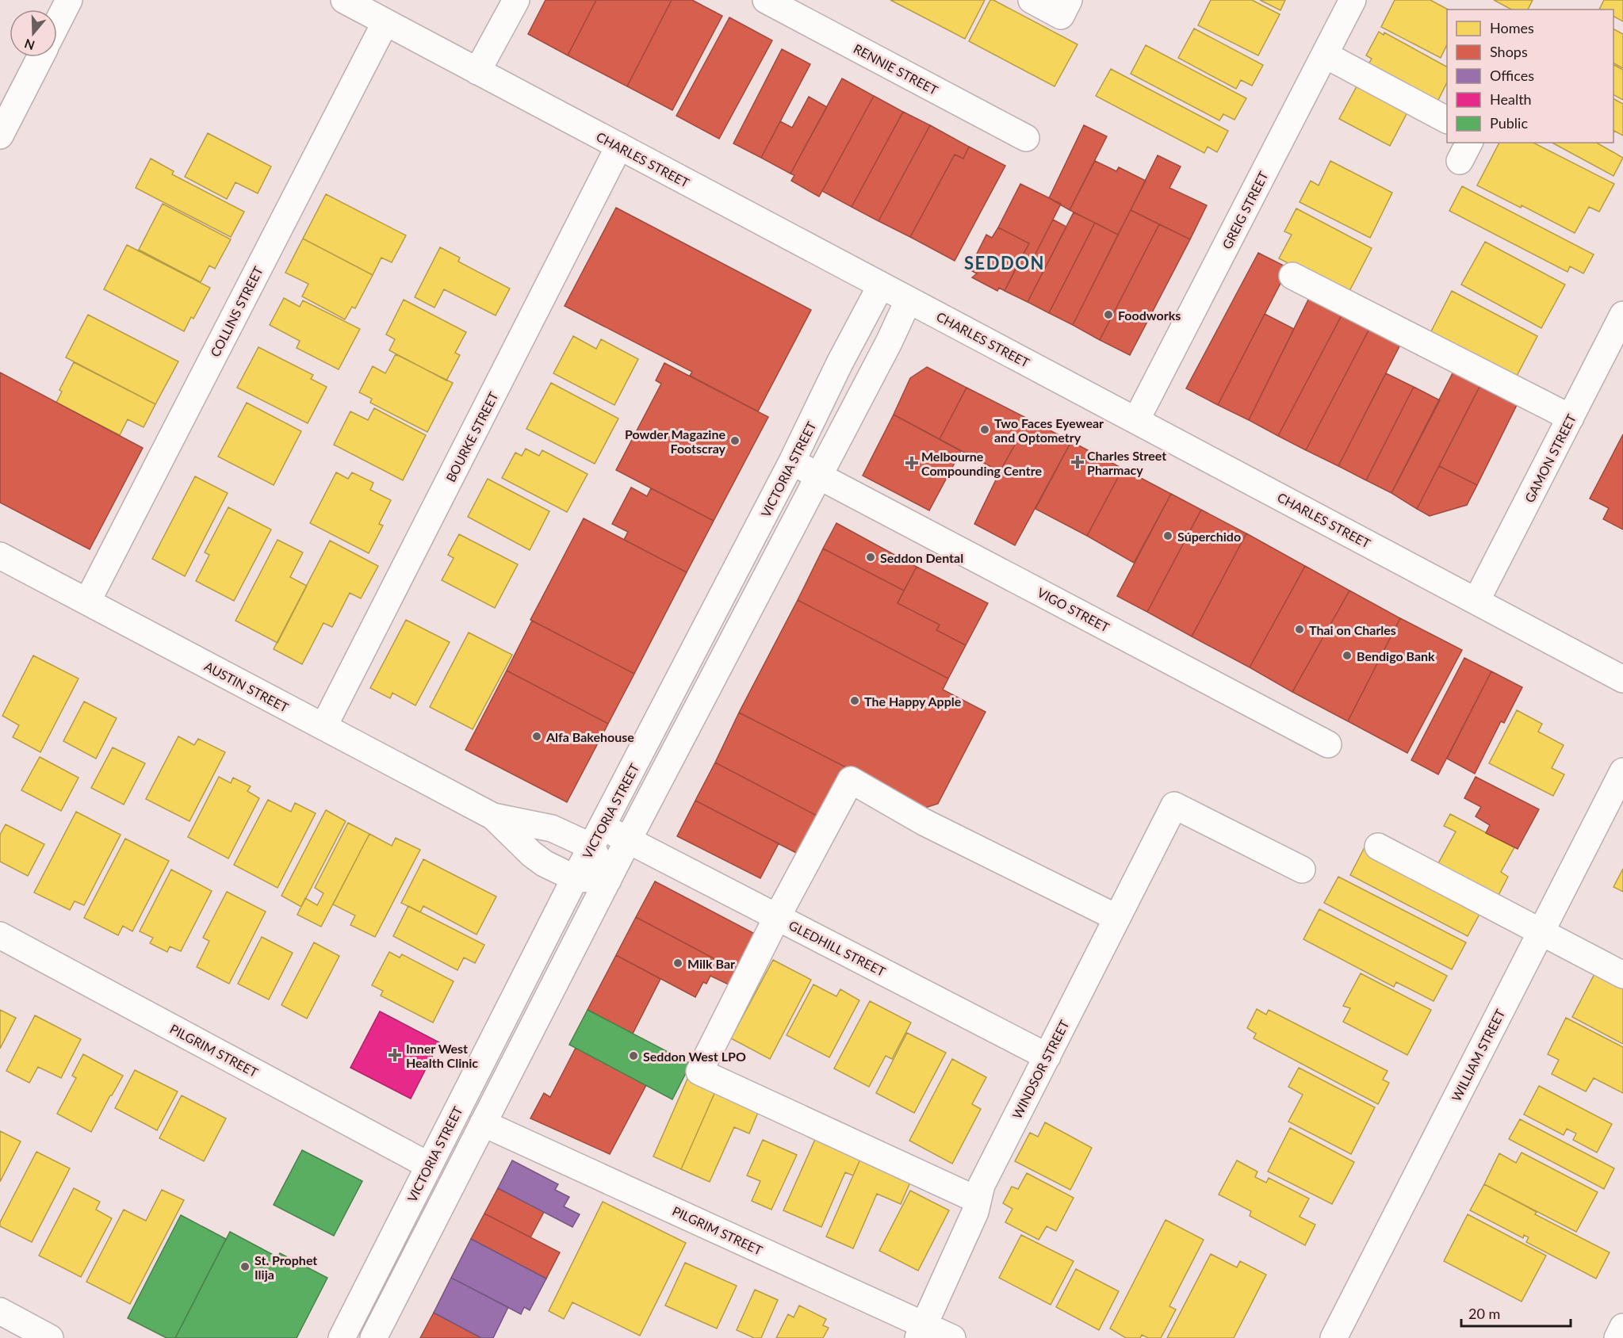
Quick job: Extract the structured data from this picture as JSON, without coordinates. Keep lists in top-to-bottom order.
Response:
{
  "streets": {
    "street": [
      "RENNIE STREET",
      "CHARLES STREET",
      "GREIG STREET",
      "COLLINS STREET",
      "BOURKE STREET",
      "GAMON STREET",
      "VICTORIA STREET",
      "VIGO STREET",
      "AUSTIN STREET",
      "GLEDHILL STREET",
      "PILGRIM STREET",
      "WILLIAM STREET",
      "WINDSOR STREET"
    ]
  },
  "crossings": [
    ["CHARLES STREET", "GREIG STREET"],
    ["CHARLES STREET", "COLLINS STREET"],
    ["CHARLES STREET", "BOURKE STREET"],
    ["CHARLES STREET", "GAMON STREET"],
    ["CHARLES STREET", "VICTORIA STREET"],
    ["COLLINS STREET", "AUSTIN STREET"],
    ["BOURKE STREET", "AUSTIN STREET"],
    ["VICTORIA STREET", "VIGO STREET"],
    ["VICTORIA STREET", "AUSTIN STREET"],
    ["VICTORIA STREET", "GLEDHILL STREET"],
    ["VICTORIA STREET", "PILGRIM STREET"],
    ["AUSTIN STREET", "GLEDHILL STREET"],
    ["GLEDHILL STREET", "WINDSOR STREET"],
    ["PILGRIM STREET", "WINDSOR STREET"]
  ],
  "districts": ["SEDDON"],
  "places": {
    "other": [
      "Foodworks",
      "Two Faces Eyewear and Optometry",
      "Powder Magazine Footscray",
      "Súperchido",
      "Seddon Dental",
      "Thai on Charles",
      "Bendigo Bank",
      "The Happy Apple",
      "Alfa Bakehouse",
      "Milk Bar",
      "Seddon West LPO",
      "St. Prophet Ilija"
    ],
    "health": ["Charles Street Pharmacy", "Melbourne Compounding Centre", "Inner West Health Clinic"]
  },
  "legend": [
    "Homes",
    "Shops",
    "Offices",
    "Health",
    "Public"
  ],
  "scale_bar": "20 m",
  "north": "bottom"
}
